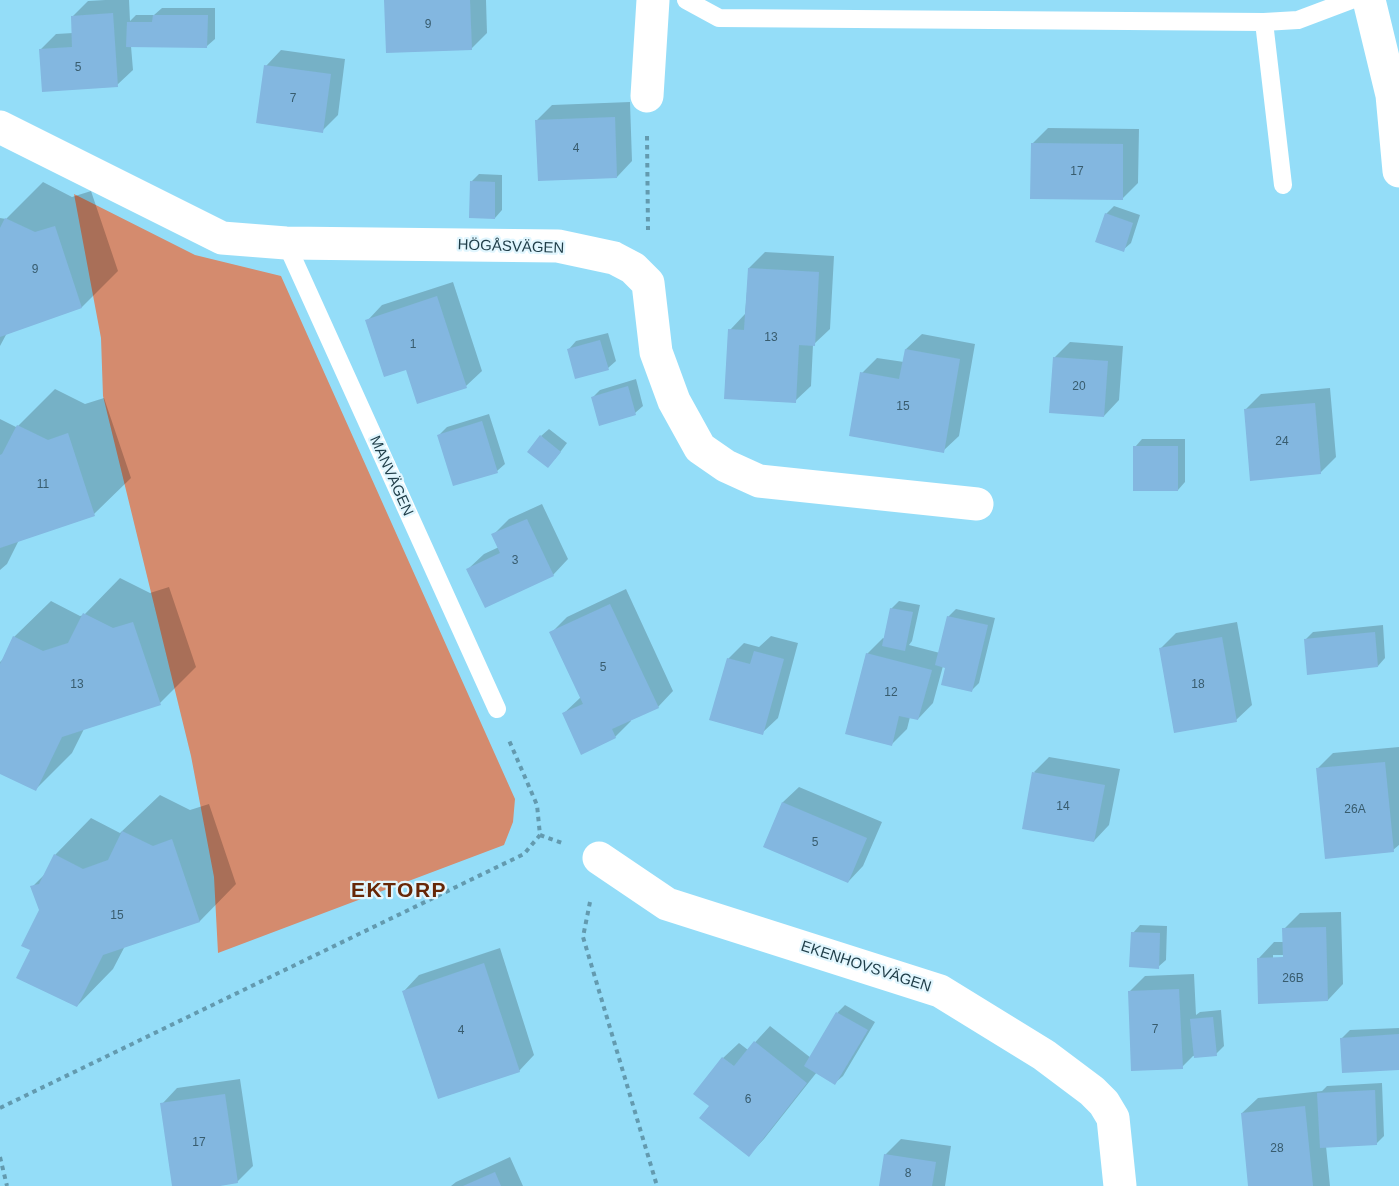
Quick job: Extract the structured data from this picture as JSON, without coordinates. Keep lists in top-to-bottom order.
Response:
{
  "streets": {
    "street": ["HÖGÅSVÄGEN", "EKENHOVSVÄGEN"],
    "lane": ["MANVÄGEN"]
  },
  "crossings": [
    ["HÖGÅSVÄGEN", "MANVÄGEN"]
  ],
  "districts": ["EKTORP"],
  "house_numbers": [
    "9",
    "5",
    "7",
    "4",
    "17",
    "9",
    "13",
    "1",
    "20",
    "15",
    "24",
    "11",
    "3",
    "5",
    "13",
    "18",
    "12",
    "14",
    "26A",
    "5",
    "15",
    "26B",
    "7",
    "4",
    "6",
    "17",
    "28",
    "8"
  ]
}
